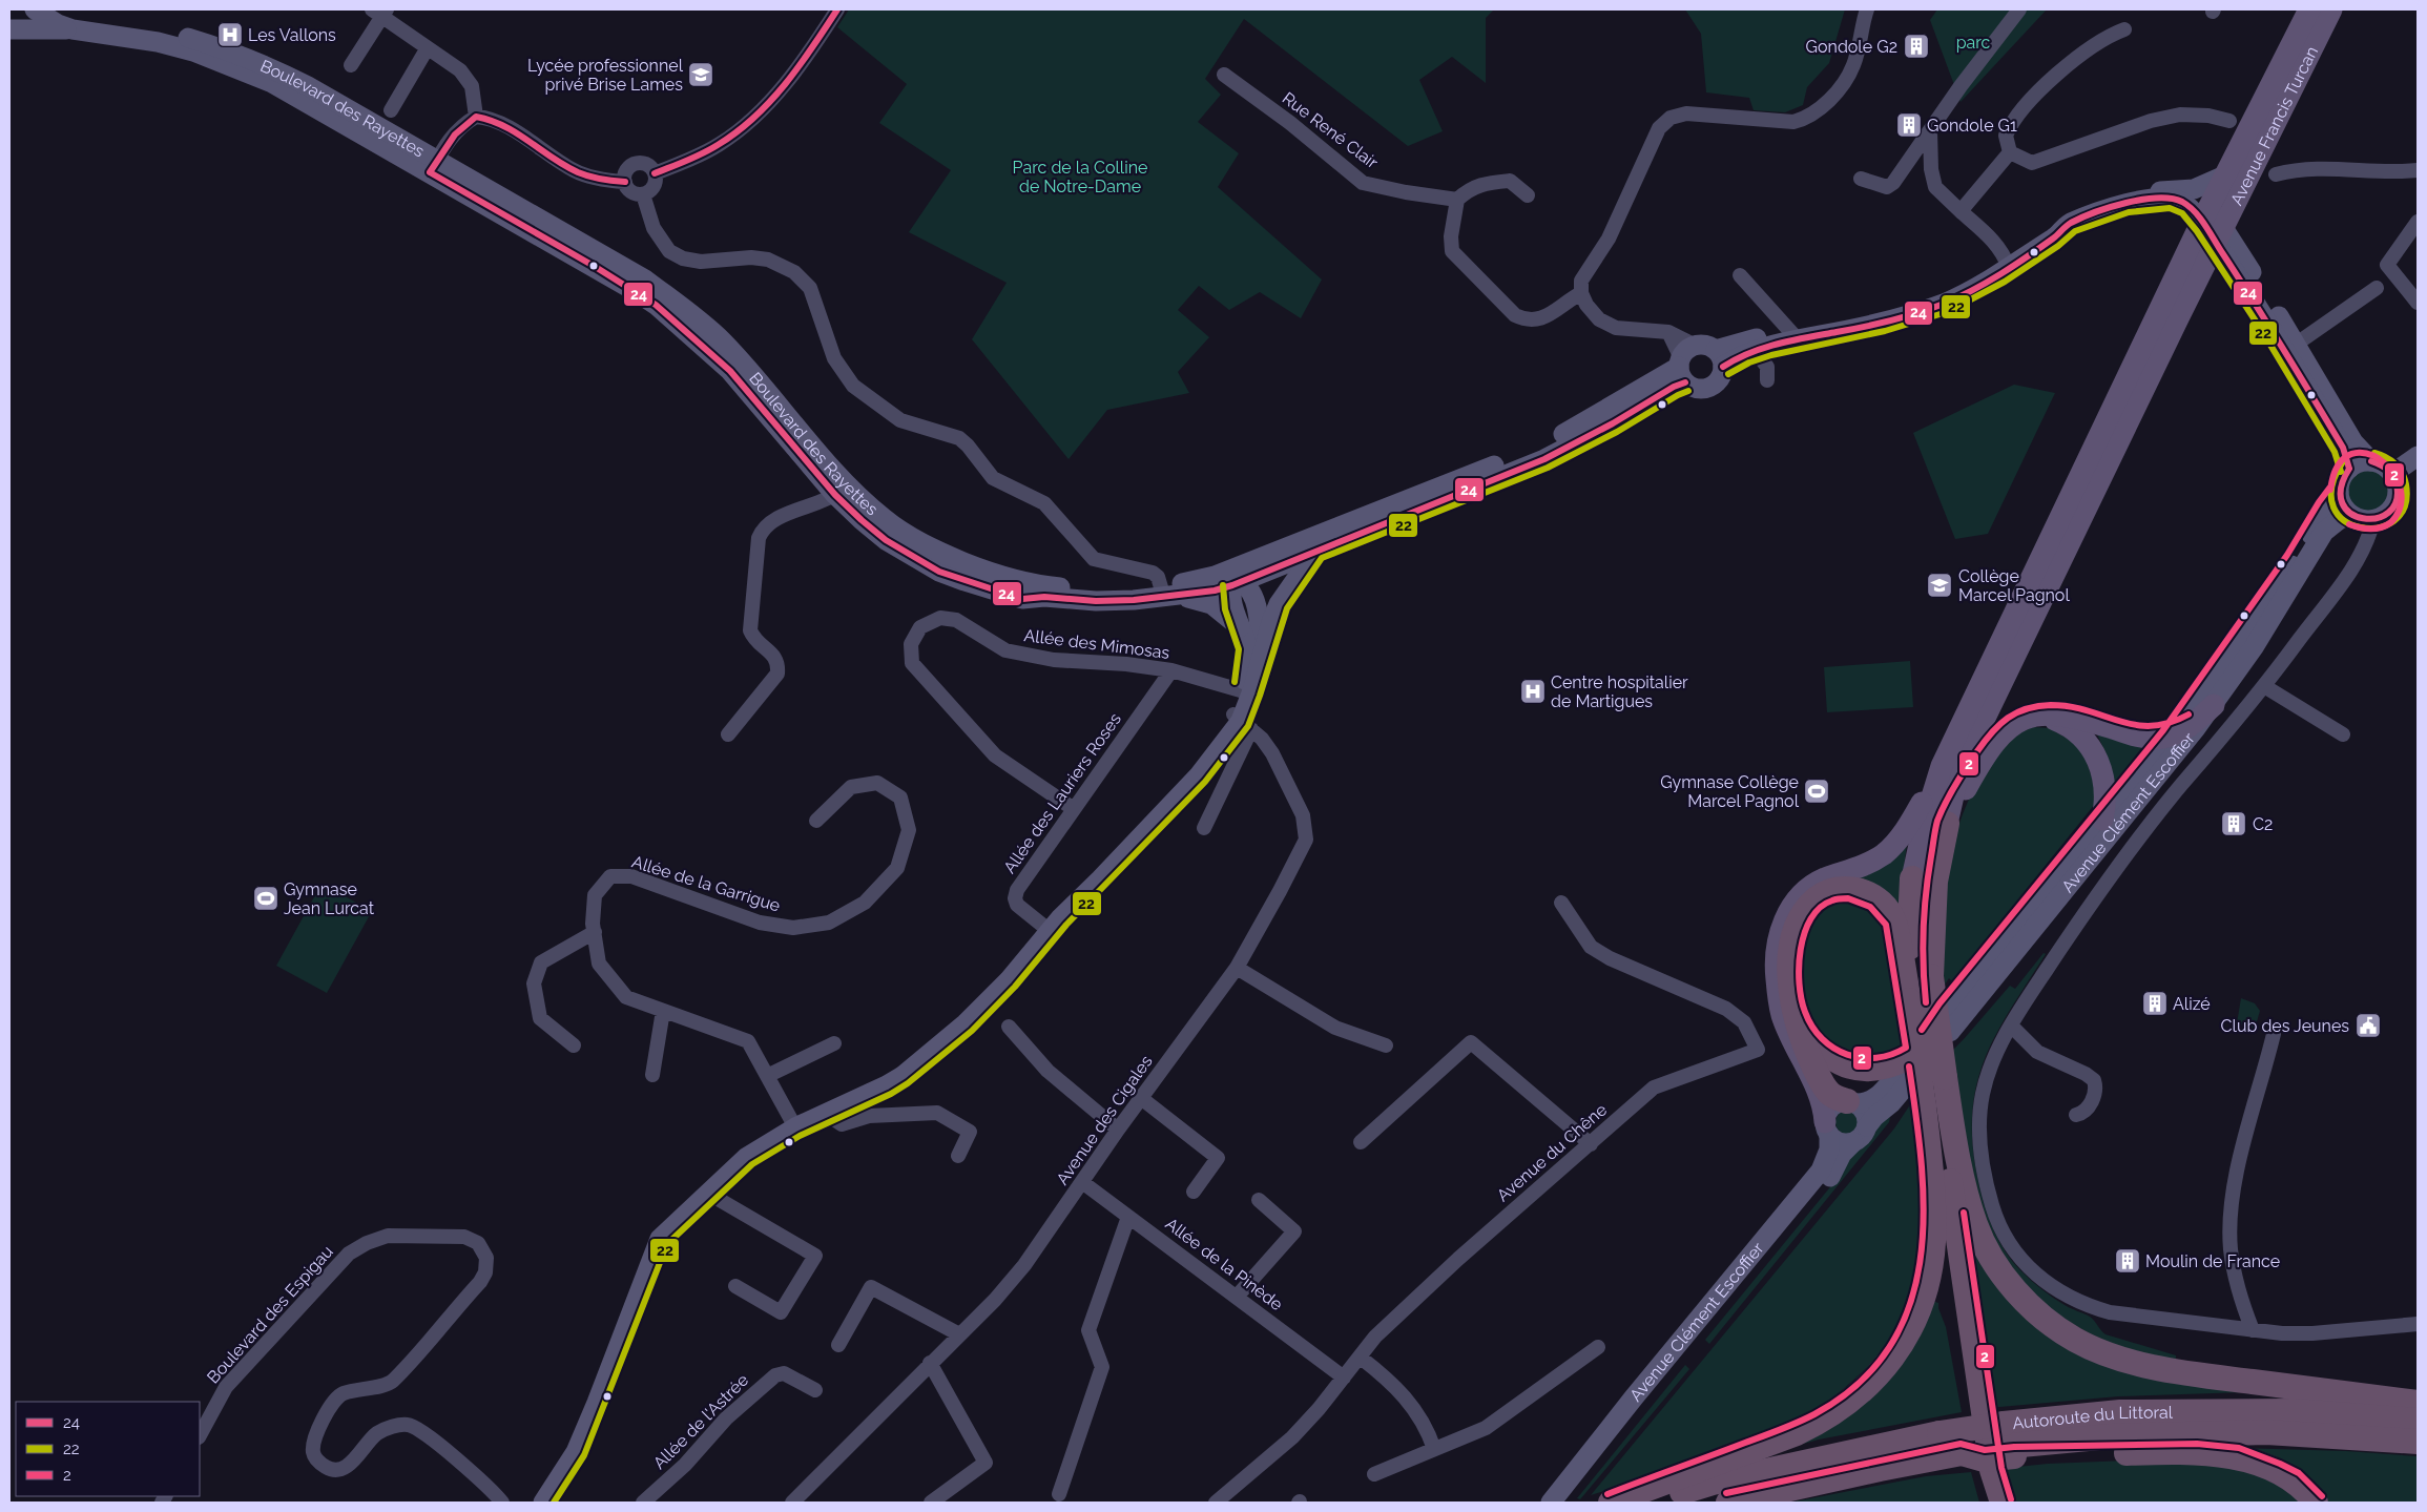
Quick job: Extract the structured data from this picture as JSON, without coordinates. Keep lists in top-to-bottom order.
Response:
{
  "streets": {
    "highway": ["Autoroute du Littoral"],
    "main road": ["Boulevard des Rayettes", "Avenue Francis Turcan", "Avenue Clément Escoffier"],
    "street": [
      "Rue René Clair",
      "Allée des Mimosas",
      "Allée des Lauriers Roses",
      "Allée de la Garrigue",
      "Avenue des Cigales",
      "Avenue du Chêne",
      "Allée de la Pinède",
      "Boulevard des Espigau",
      "Allée de l'Astrée"
    ]
  },
  "crossings": [
    ["Allée des Mimosas", "Allée des Lauriers Roses"],
    ["Avenue des Cigales", "Allée de la Pinède"],
    ["Avenue du Chêne", "Allée de la Pinède"]
  ],
  "parks": ["parc", "Parc de la Colline de Notre-Dame"],
  "places": {
    "hospital": ["Les Vallons", "Centre hospitalier de Martigues"],
    "building": [
      "Gondole G2",
      "Gondole G1",
      "C2",
      "Alizé",
      "Moulin de France"
    ],
    "school or university": ["Lycée professionnel privé Brise Lames", "Collège Marcel Pagnol"],
    "sports": ["Gymnase Collège Marcel Pagnol", "Gymnase Jean Lurcat"],
    "public building": ["Club des Jeunes"]
  },
  "lines": ["transit line 24", "transit line 22", "transit line 2"],
  "legend": ["24", "22", "2"]
}
